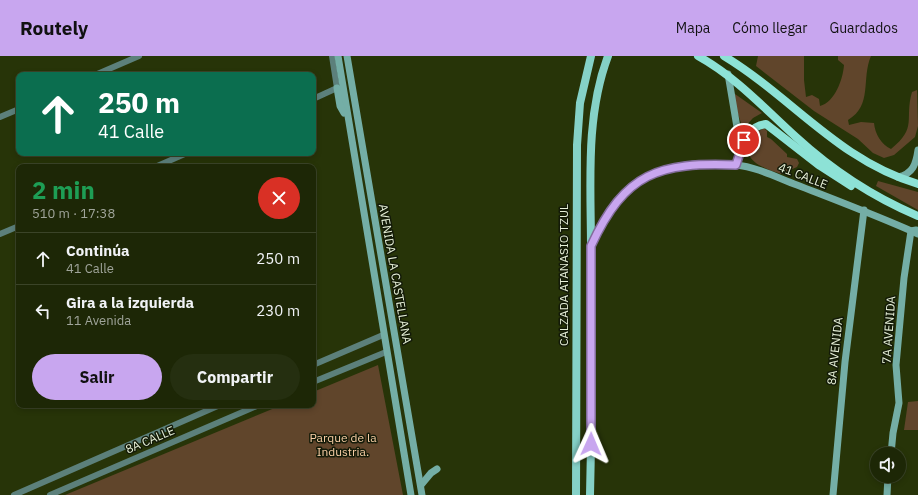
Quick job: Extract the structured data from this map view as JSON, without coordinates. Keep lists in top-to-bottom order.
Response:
{
  "streets": {
    "main road": [
      "41 CALLE",
      "AVENIDA LA CASTELLANA",
      "CALZADA ATANASIO TZUL",
      "7A AVENIDA",
      "8A AVENIDA"
    ],
    "street": ["8A CALLE"]
  },
  "crossings": [
    ["41 CALLE", "7A AVENIDA"],
    ["41 CALLE", "8A AVENIDA"]
  ],
  "parks": ["Parque de la Industria."],
  "page": {
    "header": "Routely",
    "nav": ["Mapa", "Cómo llegar", "Guardados"],
    "turn": ["250 m", "41 Calle"],
    "heading": ["2 min", "510 m · 17:38"],
    "list": [
      {
        "name": "Continúa",
        "note": "41 Calle",
        "value": "250 m"
      },
      {
        "name": "Gira a la izquierda",
        "note": "11 Avenida",
        "value": "230 m"
      }
    ],
    "buttons": ["Salir", "Compartir"]
  }
}
